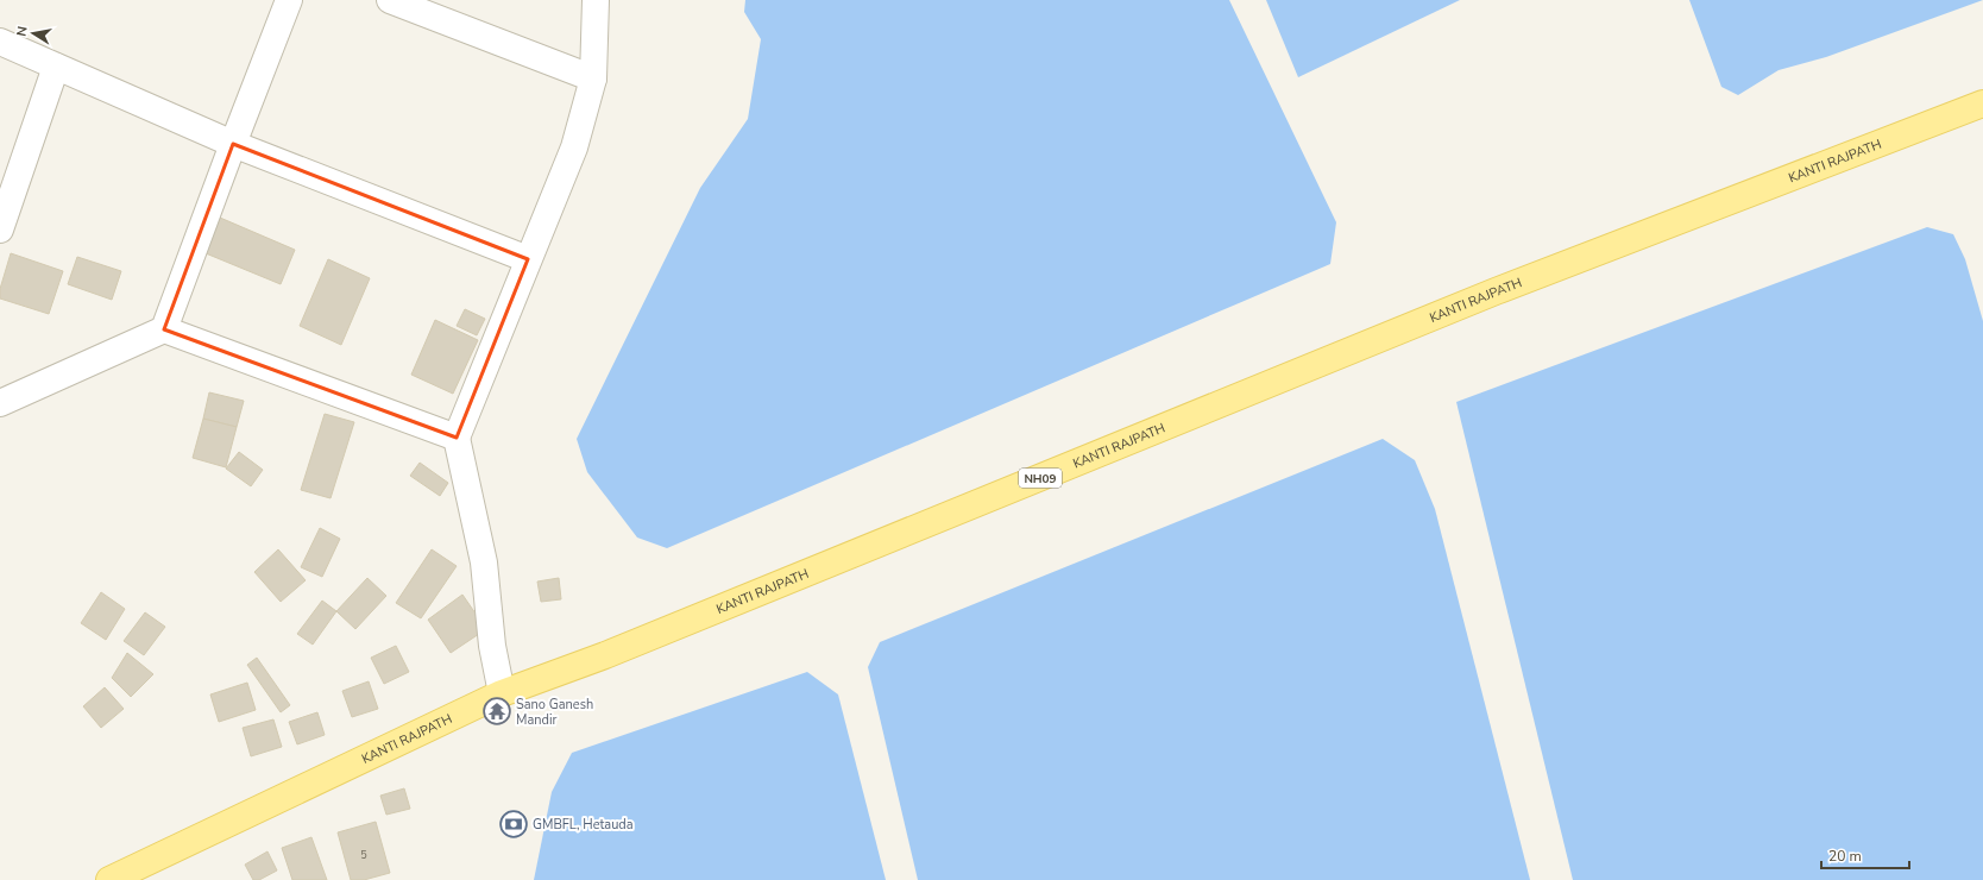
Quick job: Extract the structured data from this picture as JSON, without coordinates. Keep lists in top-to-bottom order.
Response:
{
  "streets": {
    "main road": ["KANTI RAJPATH", "NH09"]
  },
  "places": {
    "temple": ["Sano Ganesh Mandir"],
    "bank": ["GMBFL, Hetauda"]
  },
  "house_numbers": ["5"],
  "scale_bar": "20 m",
  "north": "left"
}
